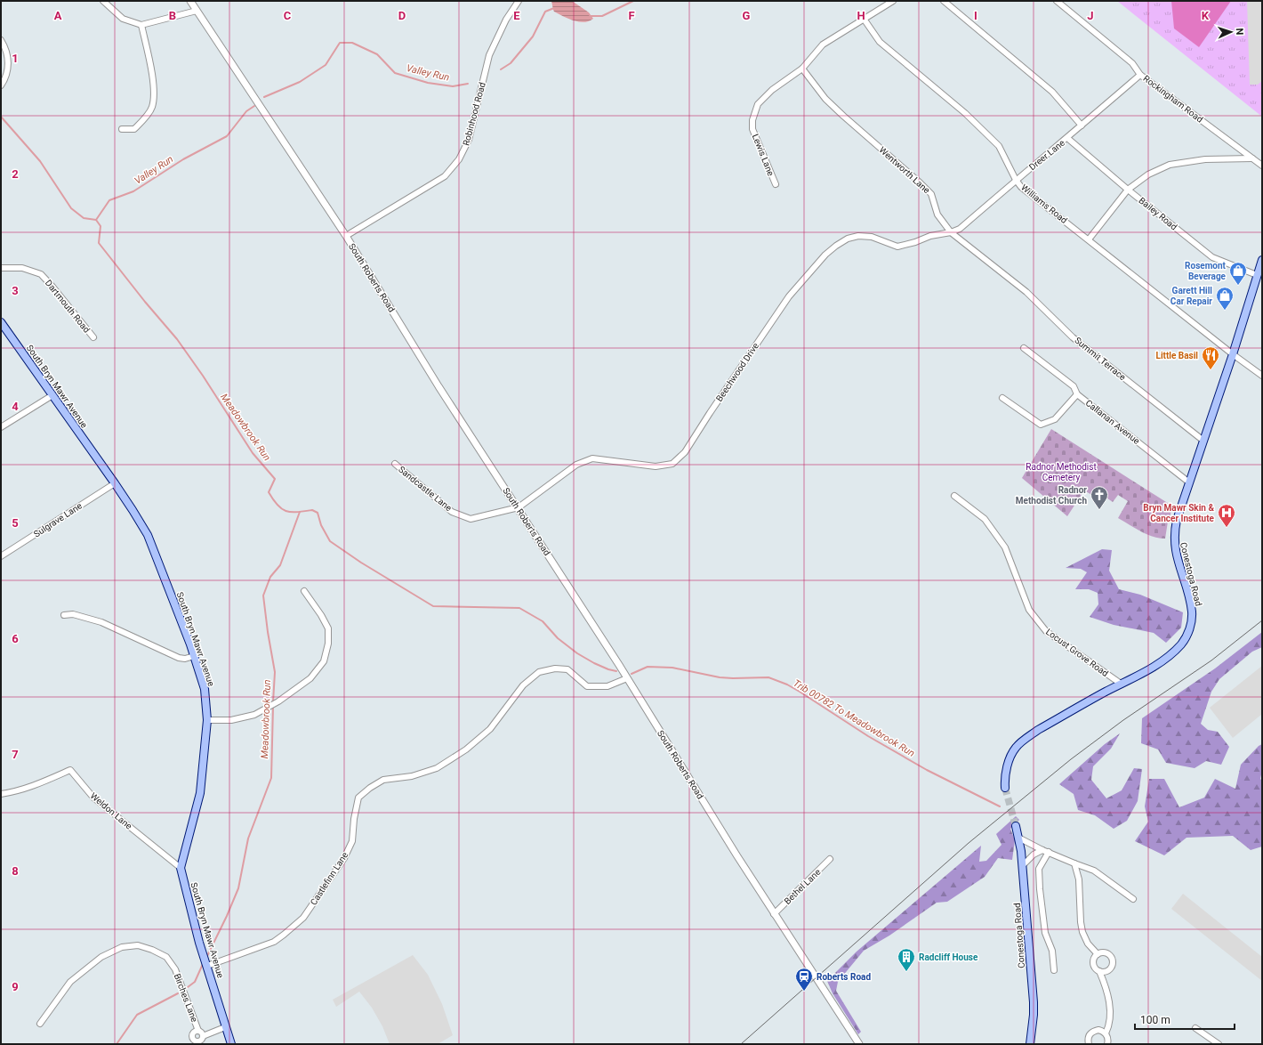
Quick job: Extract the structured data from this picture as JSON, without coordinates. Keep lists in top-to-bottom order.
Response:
{
  "streets": {
    "main road": ["South Bryn Mawr Avenue", "Conestoga Road"],
    "street": [
      "Rockingham Road",
      "Robinhood Road",
      "Lewis Lane",
      "Dreer Lane",
      "Wentworth Lane",
      "Williams Road",
      "Bailey Road",
      "South Roberts Road",
      "Dartmouth Road",
      "Summit Terrace",
      "Beechwood Drive",
      "Callanan Avenue",
      "Sandcastle Lane",
      "Sulgrave Lane",
      "Locust Grove Road",
      "Weldon Lane",
      "Castlefinn Lane",
      "Bethel Lane",
      "Birches Lane"
    ]
  },
  "crossings": [
    ["Rockingham Road", "Dreer Lane"],
    ["Robinhood Road", "South Roberts Road"],
    ["Lewis Lane", "Wentworth Lane"],
    ["Lewis Lane", "Williams Road"],
    ["Dreer Lane", "Wentworth Lane"],
    ["Dreer Lane", "Williams Road"],
    ["Dreer Lane", "Bailey Road"],
    ["Dreer Lane", "Beechwood Drive"],
    ["Wentworth Lane", "Summit Terrace"],
    ["Wentworth Lane", "Beechwood Drive"],
    ["Williams Road", "Conestoga Road"],
    ["Bailey Road", "Conestoga Road"],
    ["South Roberts Road", "Beechwood Drive"],
    ["South Roberts Road", "Sandcastle Lane"],
    ["South Roberts Road", "Castlefinn Lane"],
    ["South Roberts Road", "Bethel Lane"],
    ["Summit Terrace", "Conestoga Road"],
    ["Beechwood Drive", "Sandcastle Lane"],
    ["South Bryn Mawr Avenue", "Sulgrave Lane"],
    ["South Bryn Mawr Avenue", "Weldon Lane"],
    ["South Bryn Mawr Avenue", "Castlefinn Lane"],
    ["Callanan Avenue", "Conestoga Road"],
    ["Conestoga Road", "Locust Grove Road"]
  ],
  "water": ["Valley Run", "Meadowbrook Run", "Trib 00782 To Meadowbrook Run"],
  "parks": ["Radnor Methodist Cemetery"],
  "places": {
    "shop": ["Rosemont Beverage", "Garett Hill Car Repair"],
    "restaurant": ["Little Basil"],
    "church": ["Radnor Methodist Church"],
    "hospital": ["Bryn Mawr Skin & Cancer Institute"],
    "building": ["Radcliff House"],
    "station": ["Roberts Road"]
  },
  "scale_bar": "100 m",
  "north": "right",
  "grid": {
    "columns": [
      "A",
      "B",
      "C",
      "D",
      "E",
      "F",
      "G",
      "H",
      "I",
      "J",
      "K"
    ],
    "rows": [
      "1",
      "2",
      "3",
      "4",
      "5",
      "6",
      "7",
      "8",
      "9"
    ]
  }
}
